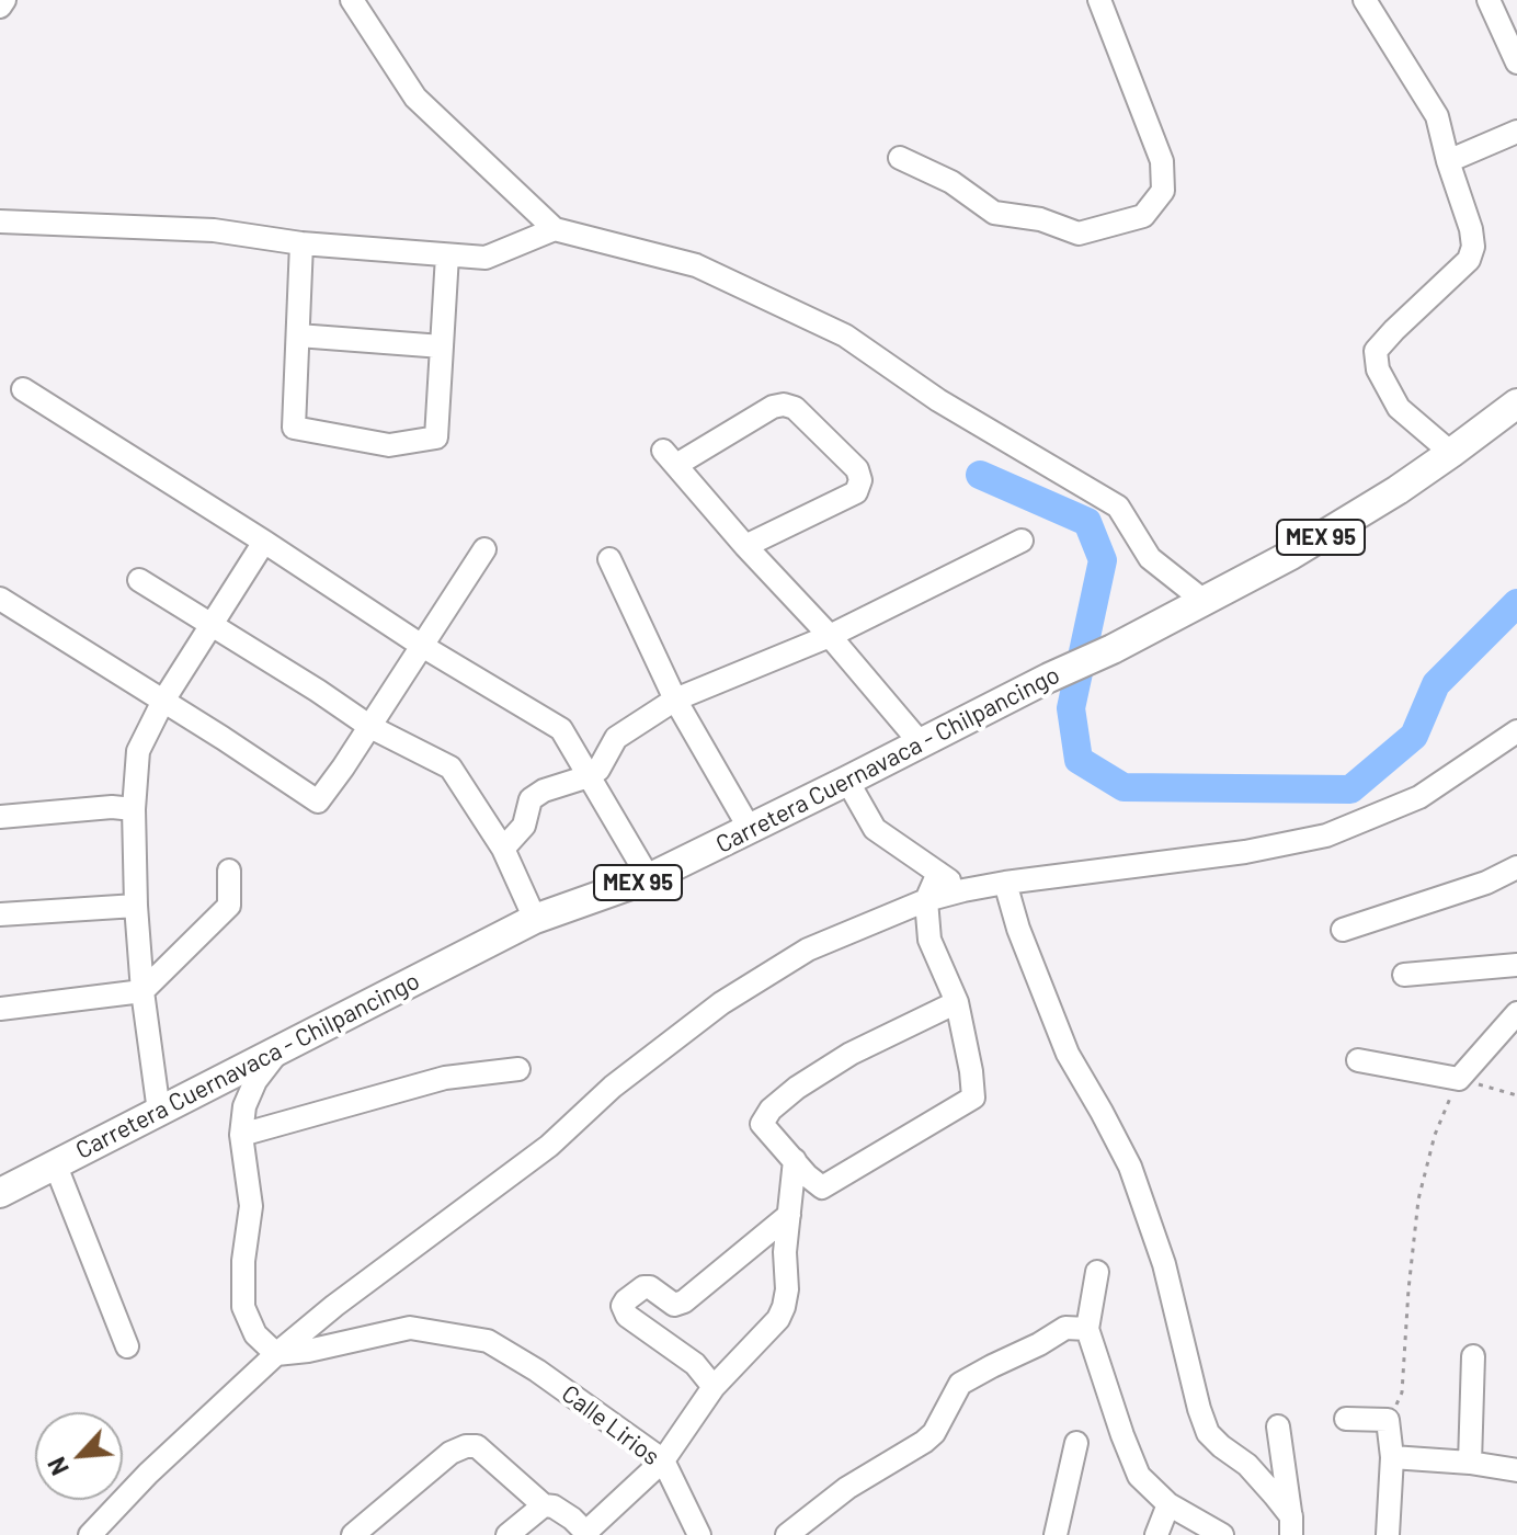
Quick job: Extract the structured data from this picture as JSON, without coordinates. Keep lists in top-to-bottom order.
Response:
{
  "streets": {
    "main road": ["MEX 95", "Carretera Cuernavaca - Chilpancingo"],
    "street": ["Calle Lirios"]
  },
  "north": "bottom left"
}
